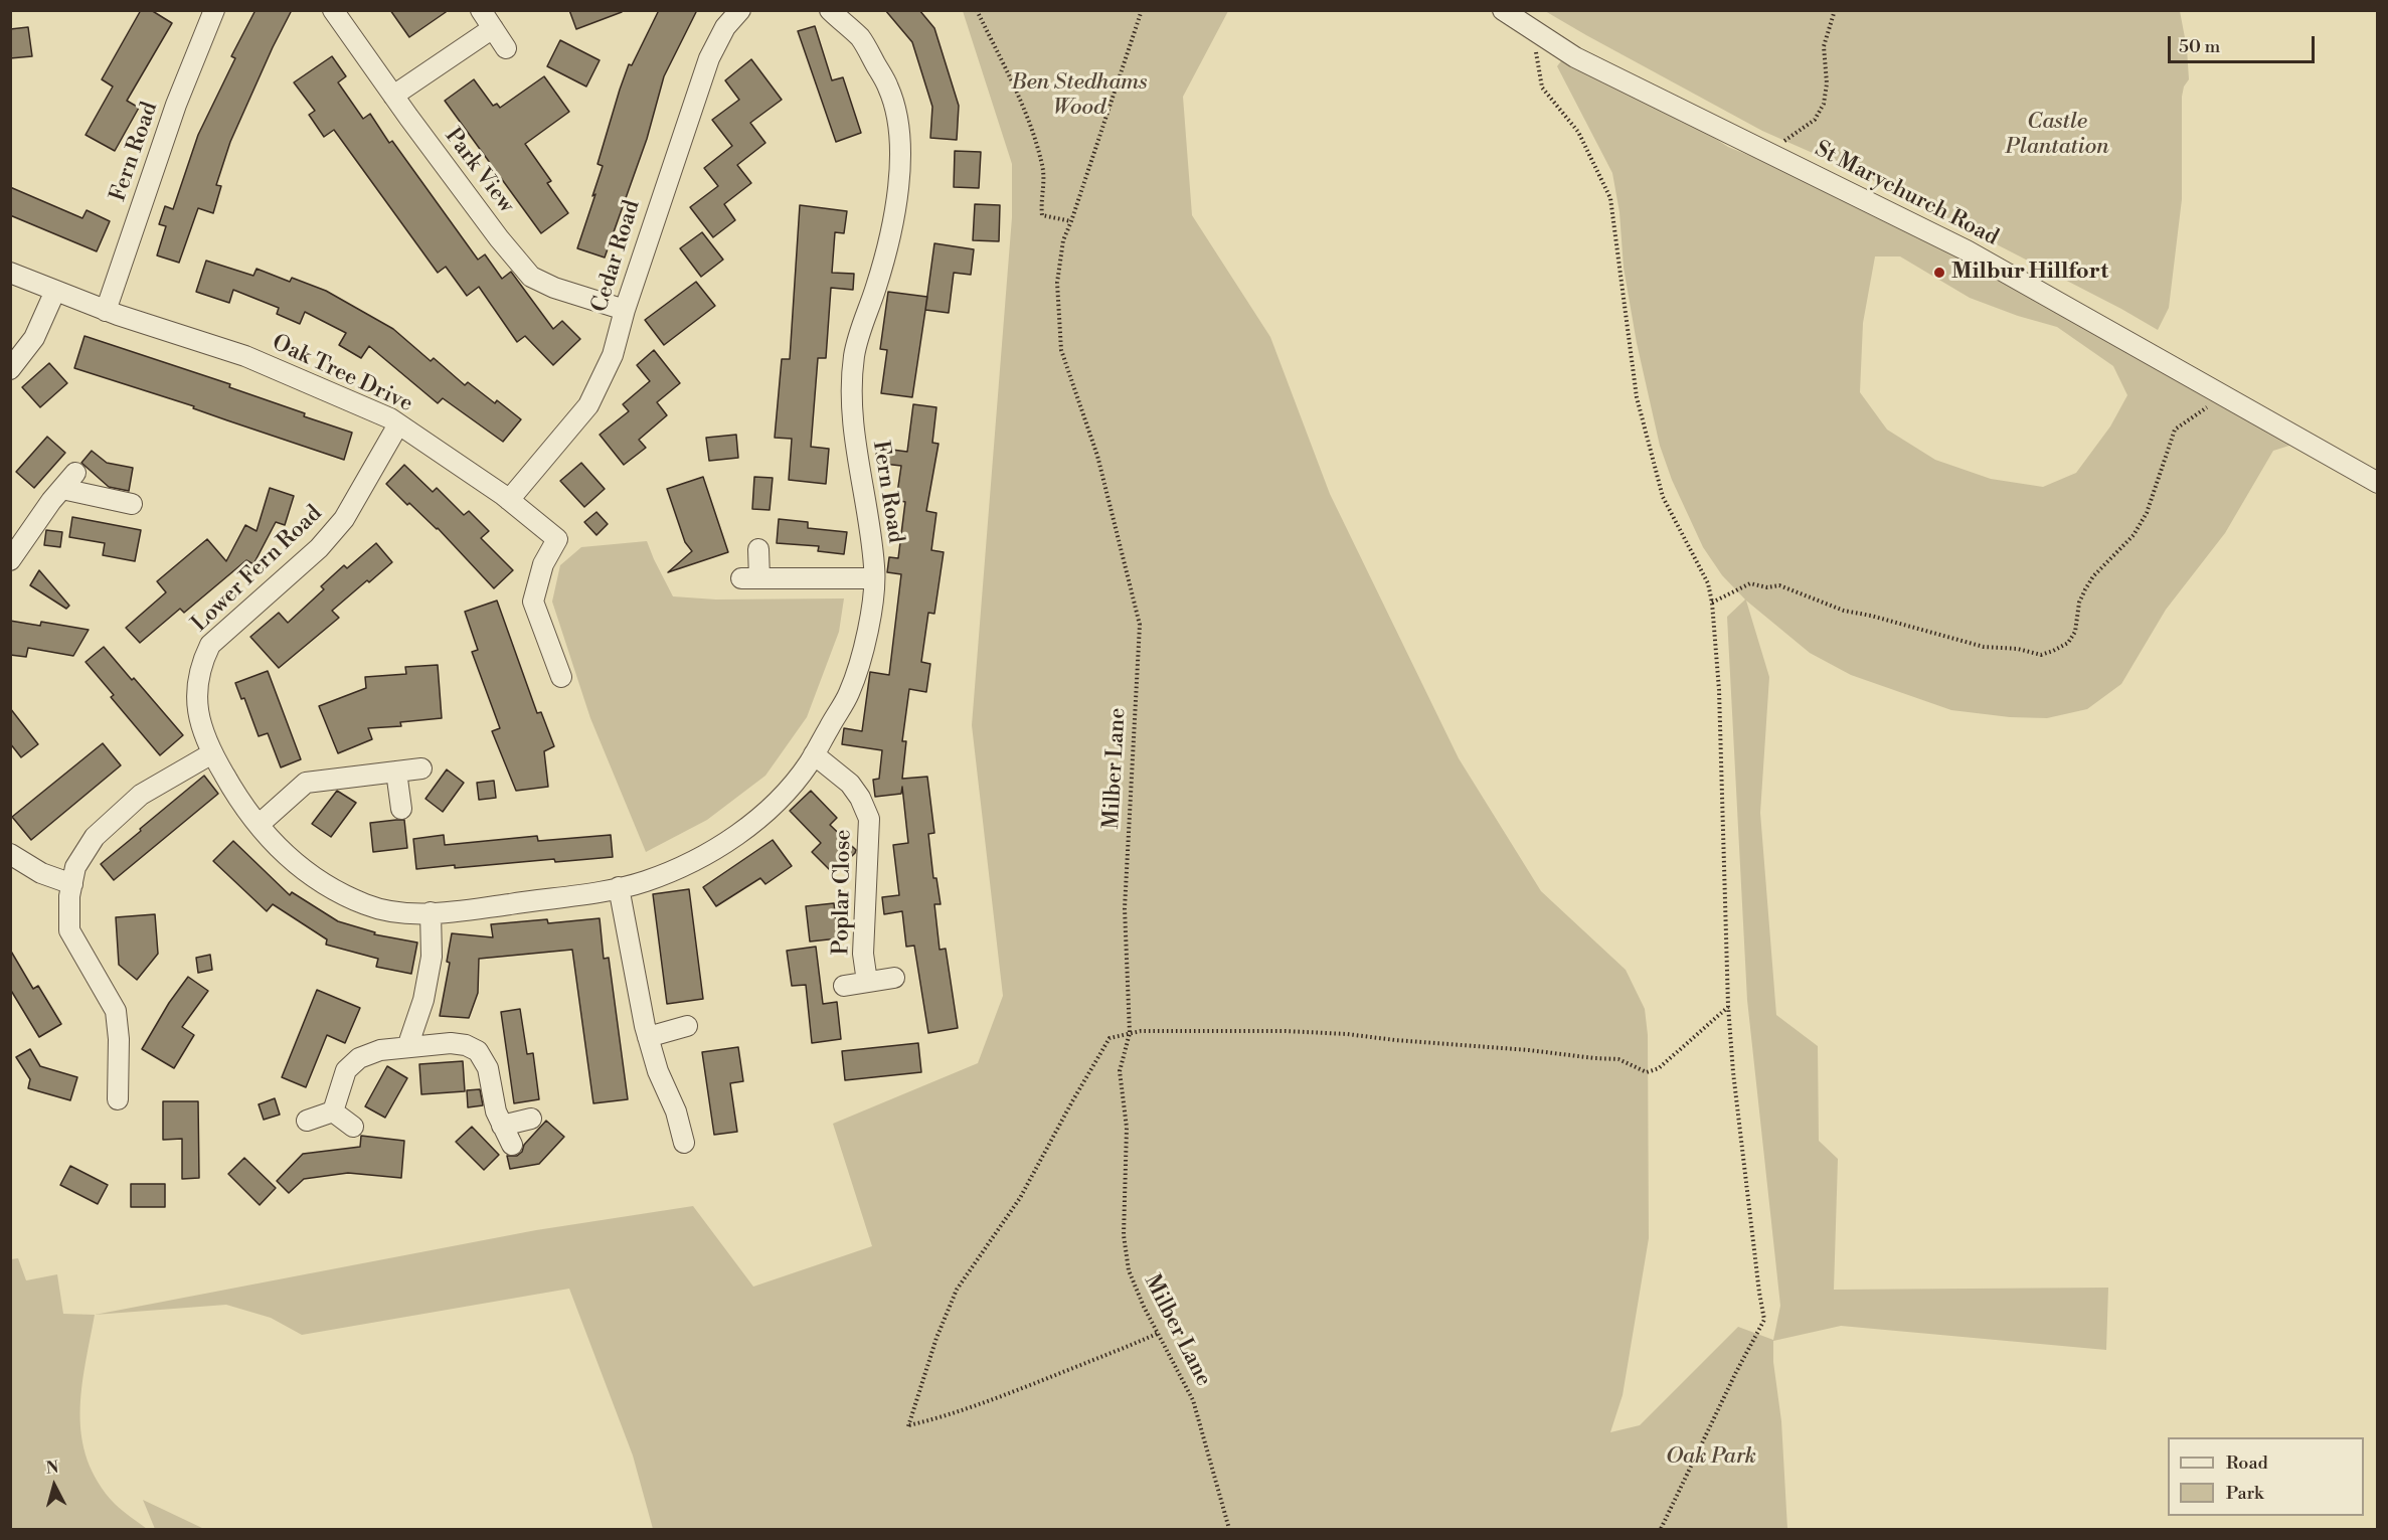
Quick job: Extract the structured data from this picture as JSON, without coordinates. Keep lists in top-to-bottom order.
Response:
{
  "streets": {
    "street": [
      "Fern Road",
      "Park View",
      "St Marychurch Road",
      "Cedar Road",
      "Oak Tree Drive",
      "Lower Fern Road",
      "Poplar Close"
    ],
    "path": ["Milber Lane"]
  },
  "crossings": [
    ["Fern Road", "Oak Tree Drive"],
    ["Fern Road", "Lower Fern Road"],
    ["Fern Road", "Poplar Close"],
    ["Park View", "Cedar Road"],
    ["Cedar Road", "Oak Tree Drive"],
    ["Oak Tree Drive", "Lower Fern Road"]
  ],
  "parks": ["Ben Stedhams Wood", "Castle Plantation", "Oak Park"],
  "places": ["Milbur Hillfort"],
  "legend": ["Road", "Park"],
  "scale_bar": "50 m",
  "north": "top"
}
